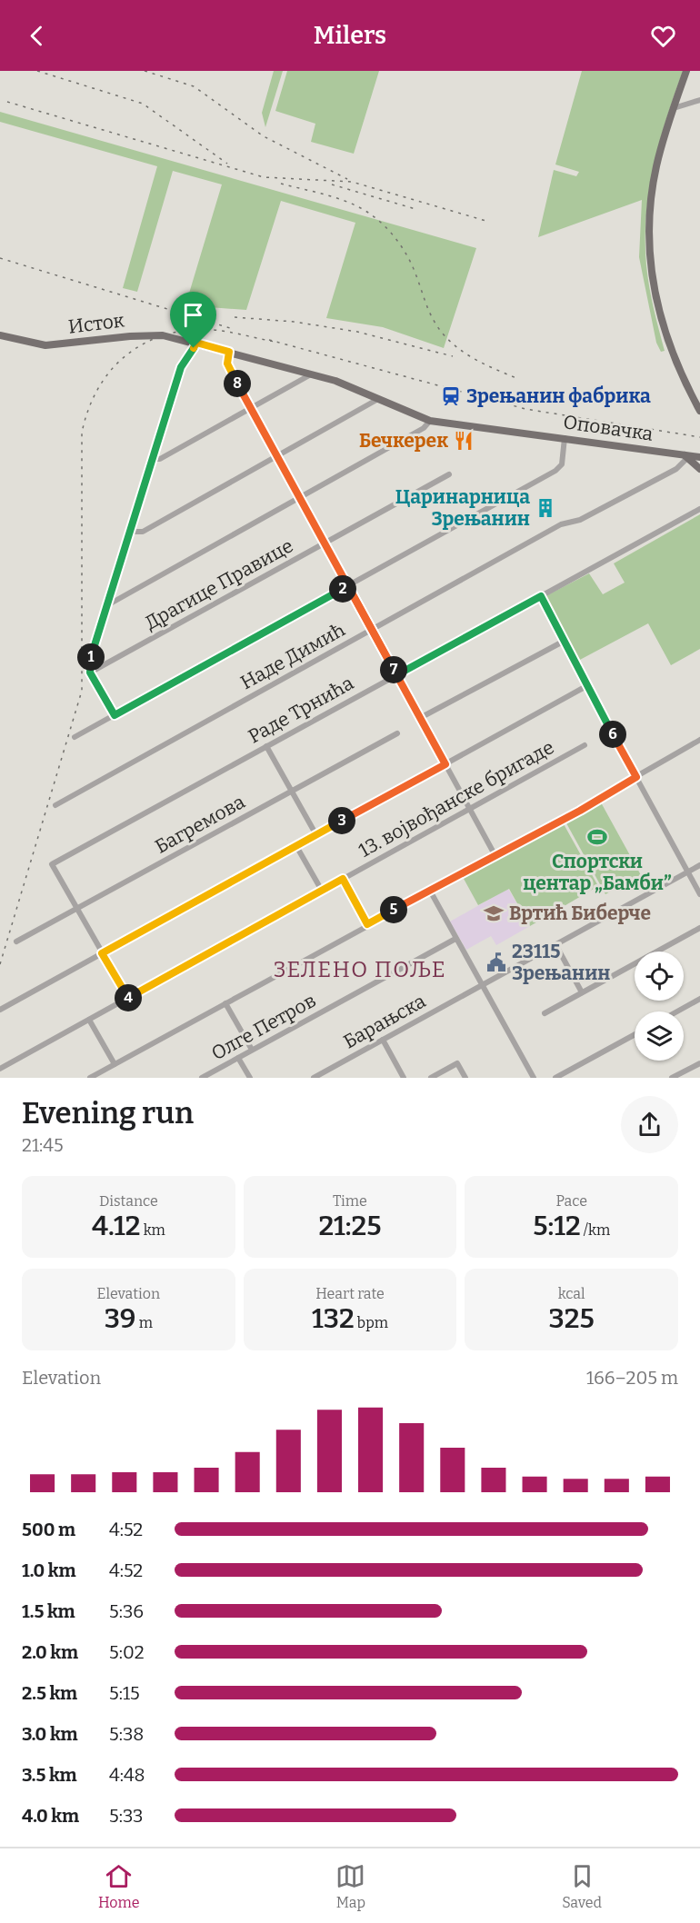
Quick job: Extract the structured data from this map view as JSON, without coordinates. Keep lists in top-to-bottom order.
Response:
{
  "streets": {
    "main road": ["Исток", "Оповачка"],
    "street": [
      "Драгице Правице",
      "Наде Димић",
      "Раде Трнића",
      "13. војвођанске бригаде",
      "Багремова",
      "Барањска",
      "Олге Петров"
    ]
  },
  "crossings": [
    ["Исток", "Оповачка"],
    ["Оповачка", "Наде Димић"],
    ["Раде Трнића", "13. војвођанске бригаде"],
    ["Раде Трнића", "Багремова"]
  ],
  "districts": ["ЗЕЛЕНО ПОЉЕ"],
  "places": {
    "station": ["Зрењанин фабрика"],
    "restaurant": ["Бечкерек"],
    "building": ["Царинарница Зрењанин"],
    "sports": ["Спортски центар „Бамби”"],
    "school or university": ["Вртић Биберче"],
    "public building": ["23115 Зрењанин"]
  },
  "page": {
    "header": "Milers",
    "pins": [
      "8",
      "2",
      "1",
      "7",
      "6",
      "3",
      "5",
      "4"
    ],
    "heading": ["Evening run", "21:45"],
    "stats": [
      ["Distance", "4.12 km"],
      ["Time", "21:25"],
      ["Pace", "5:12 /km"],
      ["Elevation", "39 m"],
      ["Heart rate", "132 bpm"],
      ["kcal", "325"]
    ],
    "chart": ["Elevation", "166–205 m"],
    "list": [
      {
        "name": "500 m",
        "note": "4:52"
      },
      {
        "name": "1.0 km",
        "note": "4:52"
      },
      {
        "name": "1.5 km",
        "note": "5:36"
      },
      {
        "name": "2.0 km",
        "note": "5:02"
      },
      {
        "name": "2.5 km",
        "note": "5:15"
      },
      {
        "name": "3.0 km",
        "note": "5:38"
      },
      {
        "name": "3.5 km",
        "note": "4:48"
      },
      {
        "name": "4.0 km",
        "note": "5:33"
      }
    ],
    "tabs": ["Home", "Map", "Saved"]
  }
}
